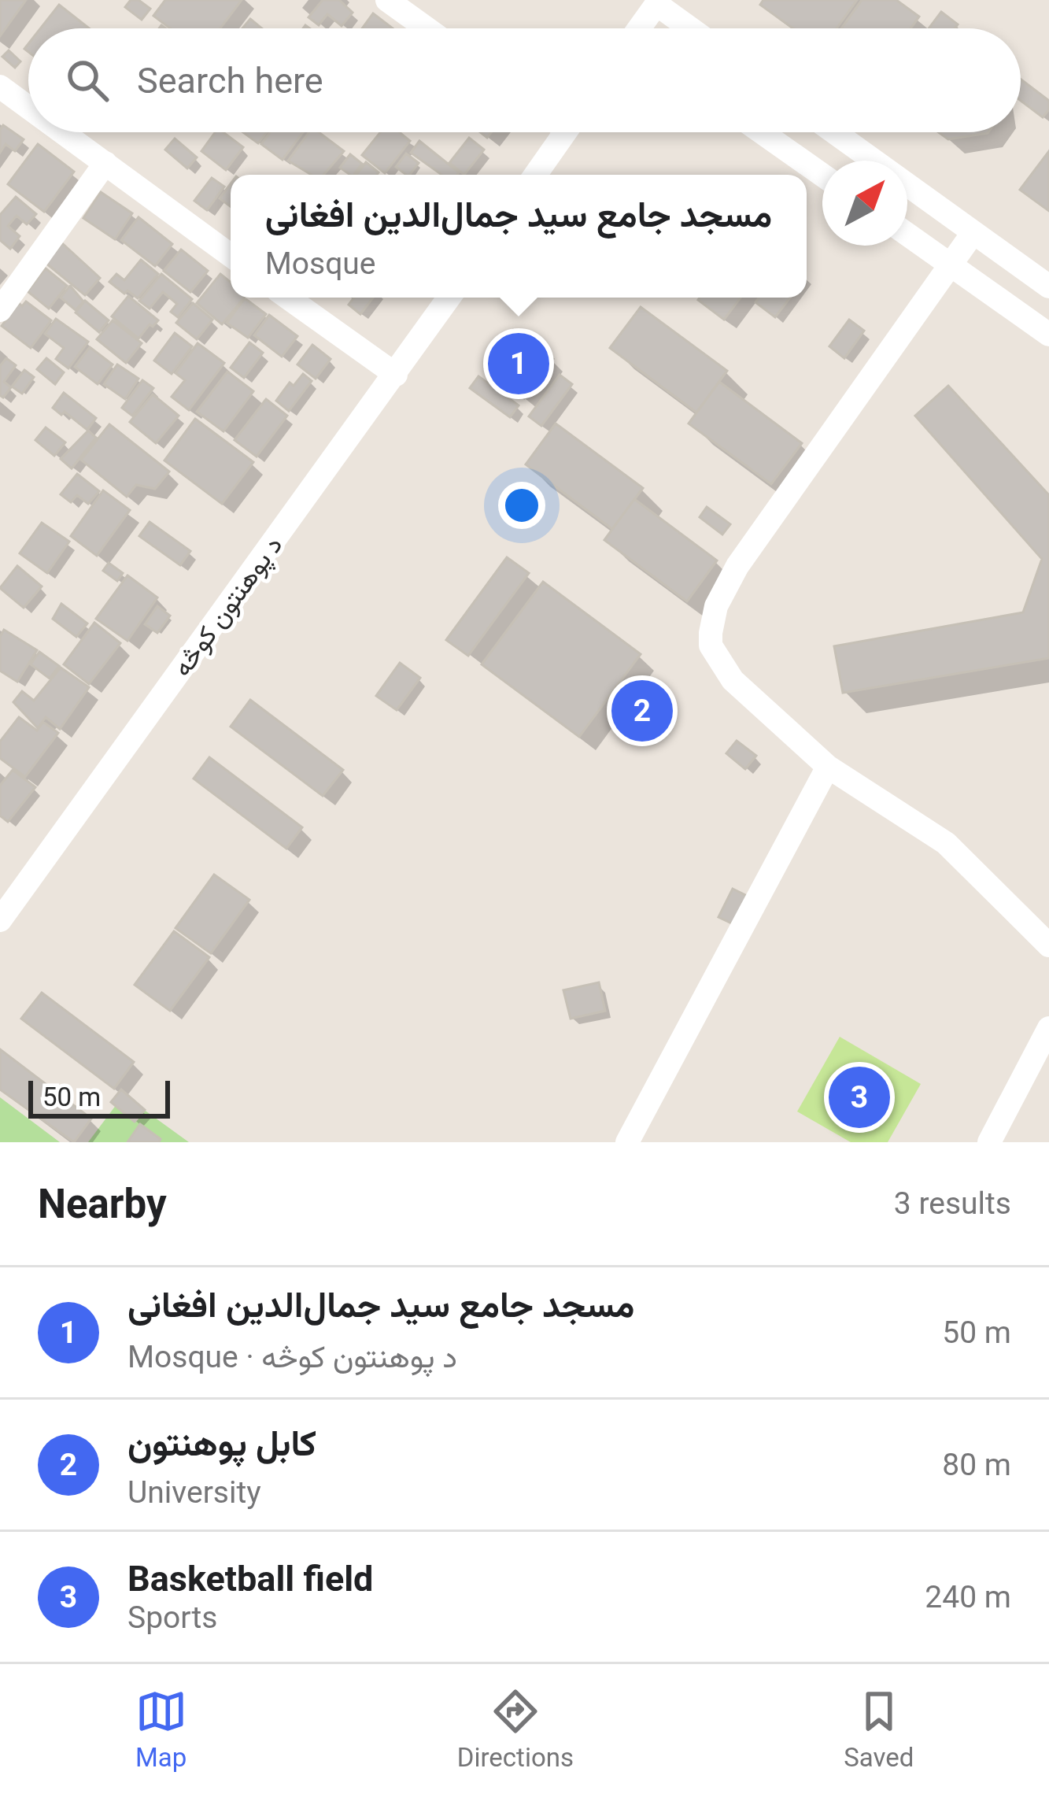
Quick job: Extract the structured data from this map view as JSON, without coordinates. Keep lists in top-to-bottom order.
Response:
{
  "streets": {
    "street": ["د پوهنتون کوڅه"]
  },
  "scale_bar": "50 m",
  "north": "top right",
  "page": {
    "search": "Search here",
    "popup": ["مسجد جامع سید جمال‌الدین افغانی", "Mosque"],
    "pins": ["1", "2", "3"],
    "scale": "50 m",
    "heading": ["Nearby", "3 results"],
    "list": [
      {
        "mark": "1",
        "name": "مسجد جامع سید جمال‌الدین افغانی",
        "note": "Mosque · د پوهنتون کوڅه",
        "value": "50 m"
      },
      {
        "mark": "2",
        "name": "کابل پوهنتون",
        "note": "University",
        "value": "80 m"
      },
      {
        "mark": "3",
        "name": "Basketball field",
        "note": "Sports",
        "value": "240 m"
      }
    ],
    "nav": ["Map", "Directions", "Saved"]
  }
}
